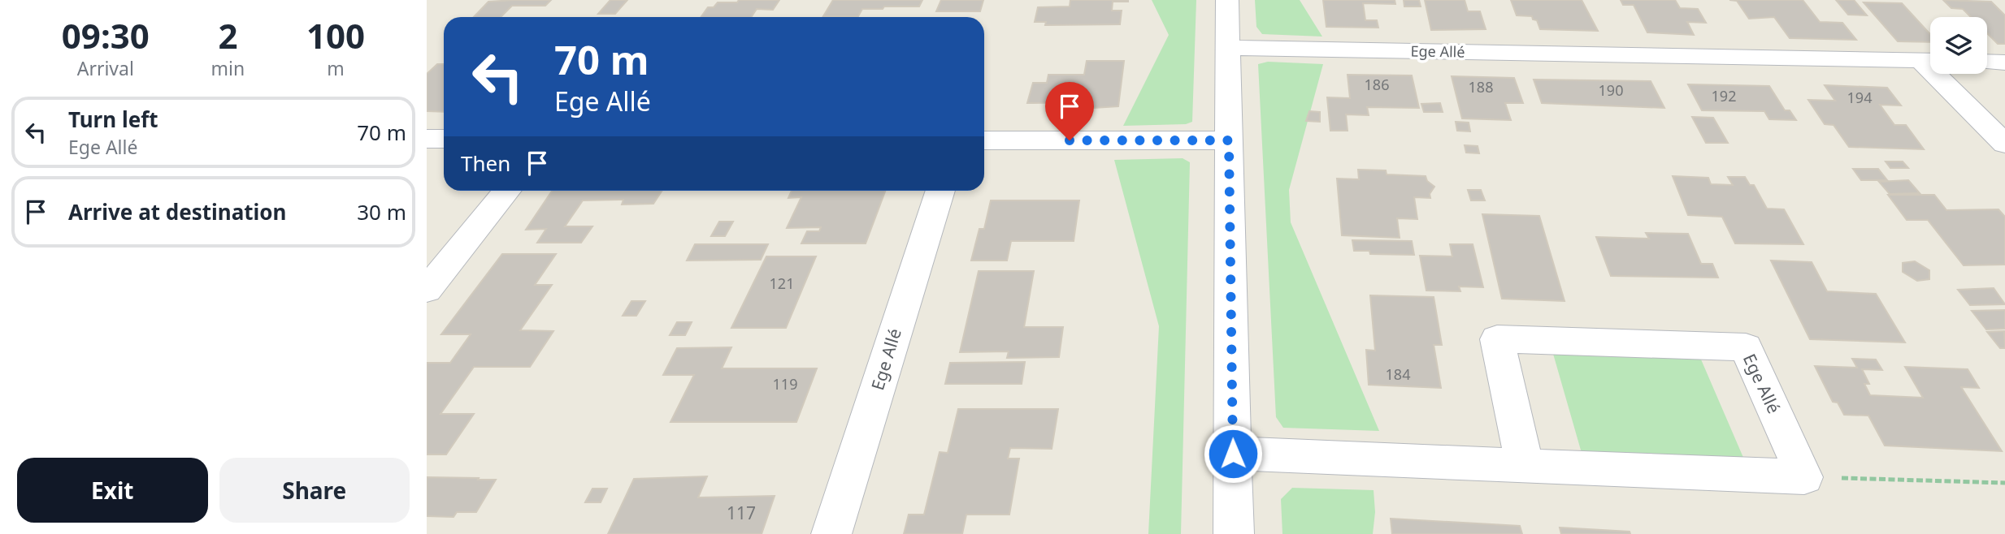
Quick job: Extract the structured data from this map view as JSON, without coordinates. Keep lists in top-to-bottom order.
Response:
{
  "streets": {
    "street": ["Ege Allé"]
  },
  "house_numbers": [
    "186",
    "188",
    "190",
    "192",
    "194",
    "121",
    "184",
    "119",
    "117"
  ],
  "page": {
    "eta": [
      "09:30",
      "Arrival",
      "2",
      "min",
      "100",
      "m"
    ],
    "turn": ["70 m", "Ege Allé"],
    "list": [
      {
        "name": "Turn left",
        "note": "Ege Allé",
        "value": "70 m"
      },
      {
        "name": "Arrive at destination",
        "value": "30 m"
      }
    ],
    "then": "Then",
    "buttons": ["Exit", "Share"]
  }
}
